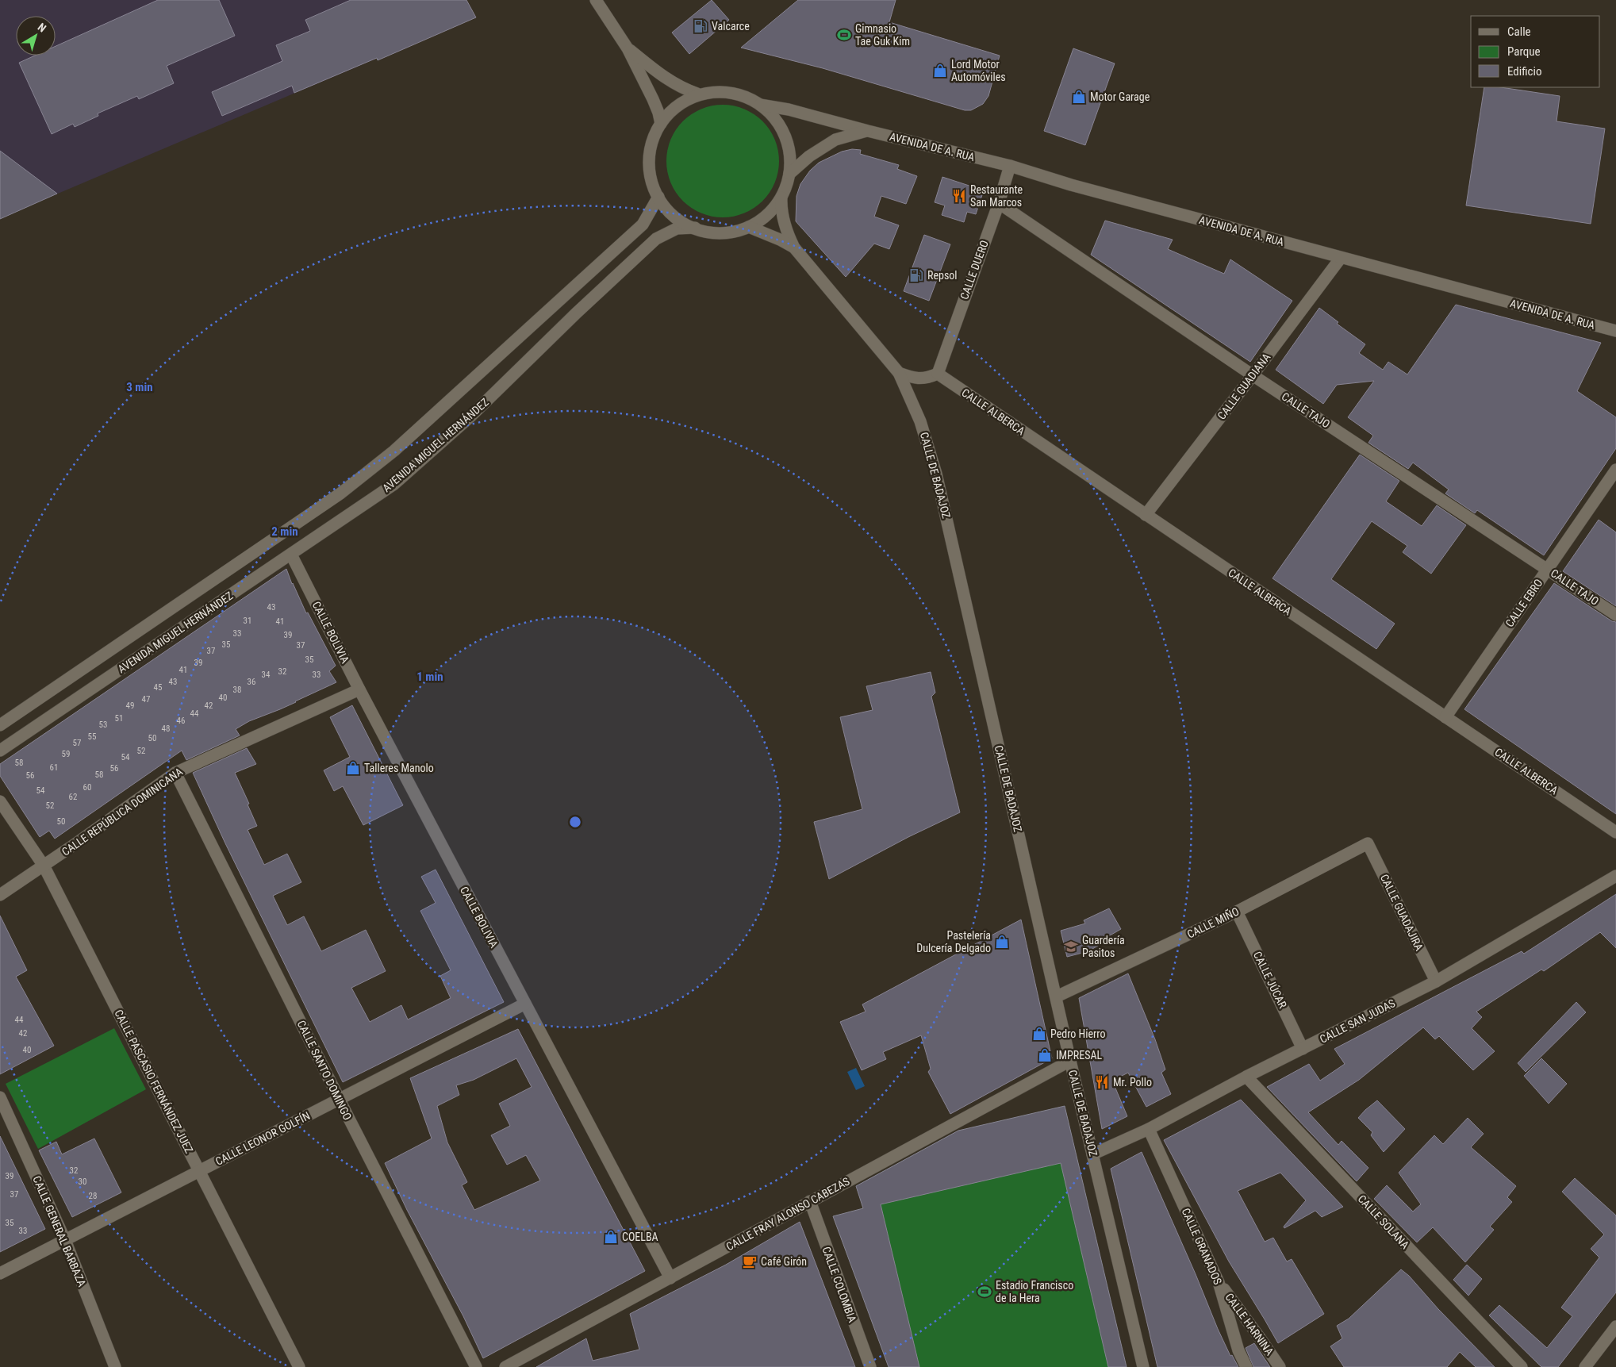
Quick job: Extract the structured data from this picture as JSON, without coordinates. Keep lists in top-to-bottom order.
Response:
{
  "streets": {
    "street": [
      "AVENIDA DE A. RUA",
      "CALLE DUERO",
      "CALLE GUADIANA",
      "CALLE TAJO",
      "CALLE ALBERCA",
      "AVENIDA MIGUEL HERNÁNDEZ",
      "CALLE DE BADAJOZ",
      "CALLE EBRO",
      "CALLE BOLIVIA",
      "CALLE REPÚBLICA DOMINICANA",
      "CALLE GUADAJIRA",
      "CALLE MIÑO",
      "CALLE JÚCAR",
      "CALLE SAN JUDAS",
      "CALLE SANTO DOMINGO",
      "CALLE PASCASIO FERNÁNDEZ JUEZ",
      "CALLE LEONOR GOLFÍN",
      "CALLE FRAY ALONSO CABEZAS",
      "CALLE SOLANA",
      "CALLE GENERAL BARBAZA",
      "CALLE GRANADOS",
      "CALLE COLOMBIA",
      "CALLE HARNINA"
    ]
  },
  "crossings": [
    ["AVENIDA DE A. RUA", "CALLE DUERO"],
    ["AVENIDA DE A. RUA", "CALLE GUADIANA"],
    ["AVENIDA DE A. RUA", "AVENIDA MIGUEL HERNÁNDEZ"],
    ["AVENIDA DE A. RUA", "CALLE DE BADAJOZ"],
    ["CALLE DUERO", "CALLE TAJO"],
    ["CALLE DUERO", "CALLE ALBERCA"],
    ["CALLE GUADIANA", "CALLE TAJO"],
    ["CALLE GUADIANA", "CALLE ALBERCA"],
    ["CALLE TAJO", "CALLE EBRO"],
    ["CALLE ALBERCA", "CALLE EBRO"],
    ["AVENIDA MIGUEL HERNÁNDEZ", "CALLE DE BADAJOZ"],
    ["AVENIDA MIGUEL HERNÁNDEZ", "CALLE BOLIVIA"],
    ["CALLE DE BADAJOZ", "CALLE MIÑO"],
    ["CALLE DE BADAJOZ", "CALLE SAN JUDAS"],
    ["CALLE DE BADAJOZ", "CALLE FRAY ALONSO CABEZAS"],
    ["CALLE BOLIVIA", "CALLE REPÚBLICA DOMINICANA"],
    ["CALLE BOLIVIA", "CALLE LEONOR GOLFÍN"],
    ["CALLE BOLIVIA", "CALLE FRAY ALONSO CABEZAS"],
    ["CALLE REPÚBLICA DOMINICANA", "CALLE SANTO DOMINGO"],
    ["CALLE REPÚBLICA DOMINICANA", "CALLE PASCASIO FERNÁNDEZ JUEZ"],
    ["CALLE GUADAJIRA", "CALLE MIÑO"],
    ["CALLE GUADAJIRA", "CALLE SAN JUDAS"],
    ["CALLE MIÑO", "CALLE JÚCAR"],
    ["CALLE JÚCAR", "CALLE SAN JUDAS"],
    ["CALLE SAN JUDAS", "CALLE SOLANA"],
    ["CALLE SAN JUDAS", "CALLE GRANADOS"],
    ["CALLE SANTO DOMINGO", "CALLE LEONOR GOLFÍN"],
    ["CALLE PASCASIO FERNÁNDEZ JUEZ", "CALLE LEONOR GOLFÍN"],
    ["CALLE LEONOR GOLFÍN", "CALLE GENERAL BARBAZA"],
    ["CALLE FRAY ALONSO CABEZAS", "CALLE COLOMBIA"],
    ["CALLE GRANADOS", "CALLE HARNINA"]
  ],
  "places": {
    "fuel station": ["Valcarce", "Repsol"],
    "sports": ["Gimnasio Tae Guk Kim", "Estadio Francisco de la Hera"],
    "shop": [
      "Lord Motor Automóviles",
      "Motor Garage",
      "Talleres Manolo",
      "Pastelería Dulcería Delgado",
      "Pedro Hierro",
      "IMPRESAL",
      "COELBA"
    ],
    "restaurant": ["Restaurante San Marcos", "Mr. Pollo"],
    "school or university": ["Guardería Pasitos"],
    "cafe": ["Café Girón"]
  },
  "house_numbers": [
    "43",
    "31",
    "41",
    "33",
    "39",
    "35",
    "37",
    "37",
    "35",
    "39",
    "41",
    "32",
    "34",
    "33",
    "43",
    "36",
    "45",
    "38",
    "40",
    "47",
    "49",
    "42",
    "44",
    "51",
    "46",
    "53",
    "48",
    "55",
    "50",
    "57",
    "52",
    "59",
    "54",
    "58",
    "61",
    "56",
    "58",
    "56",
    "60",
    "54",
    "62",
    "52",
    "50",
    "44",
    "42",
    "40",
    "32",
    "39",
    "30",
    "37",
    "28",
    "35",
    "33"
  ],
  "legend": ["Calle", "Parque", "Edificio"],
  "north": "top right",
  "rings": ["3 min", "2 min", "1 min"]
}
